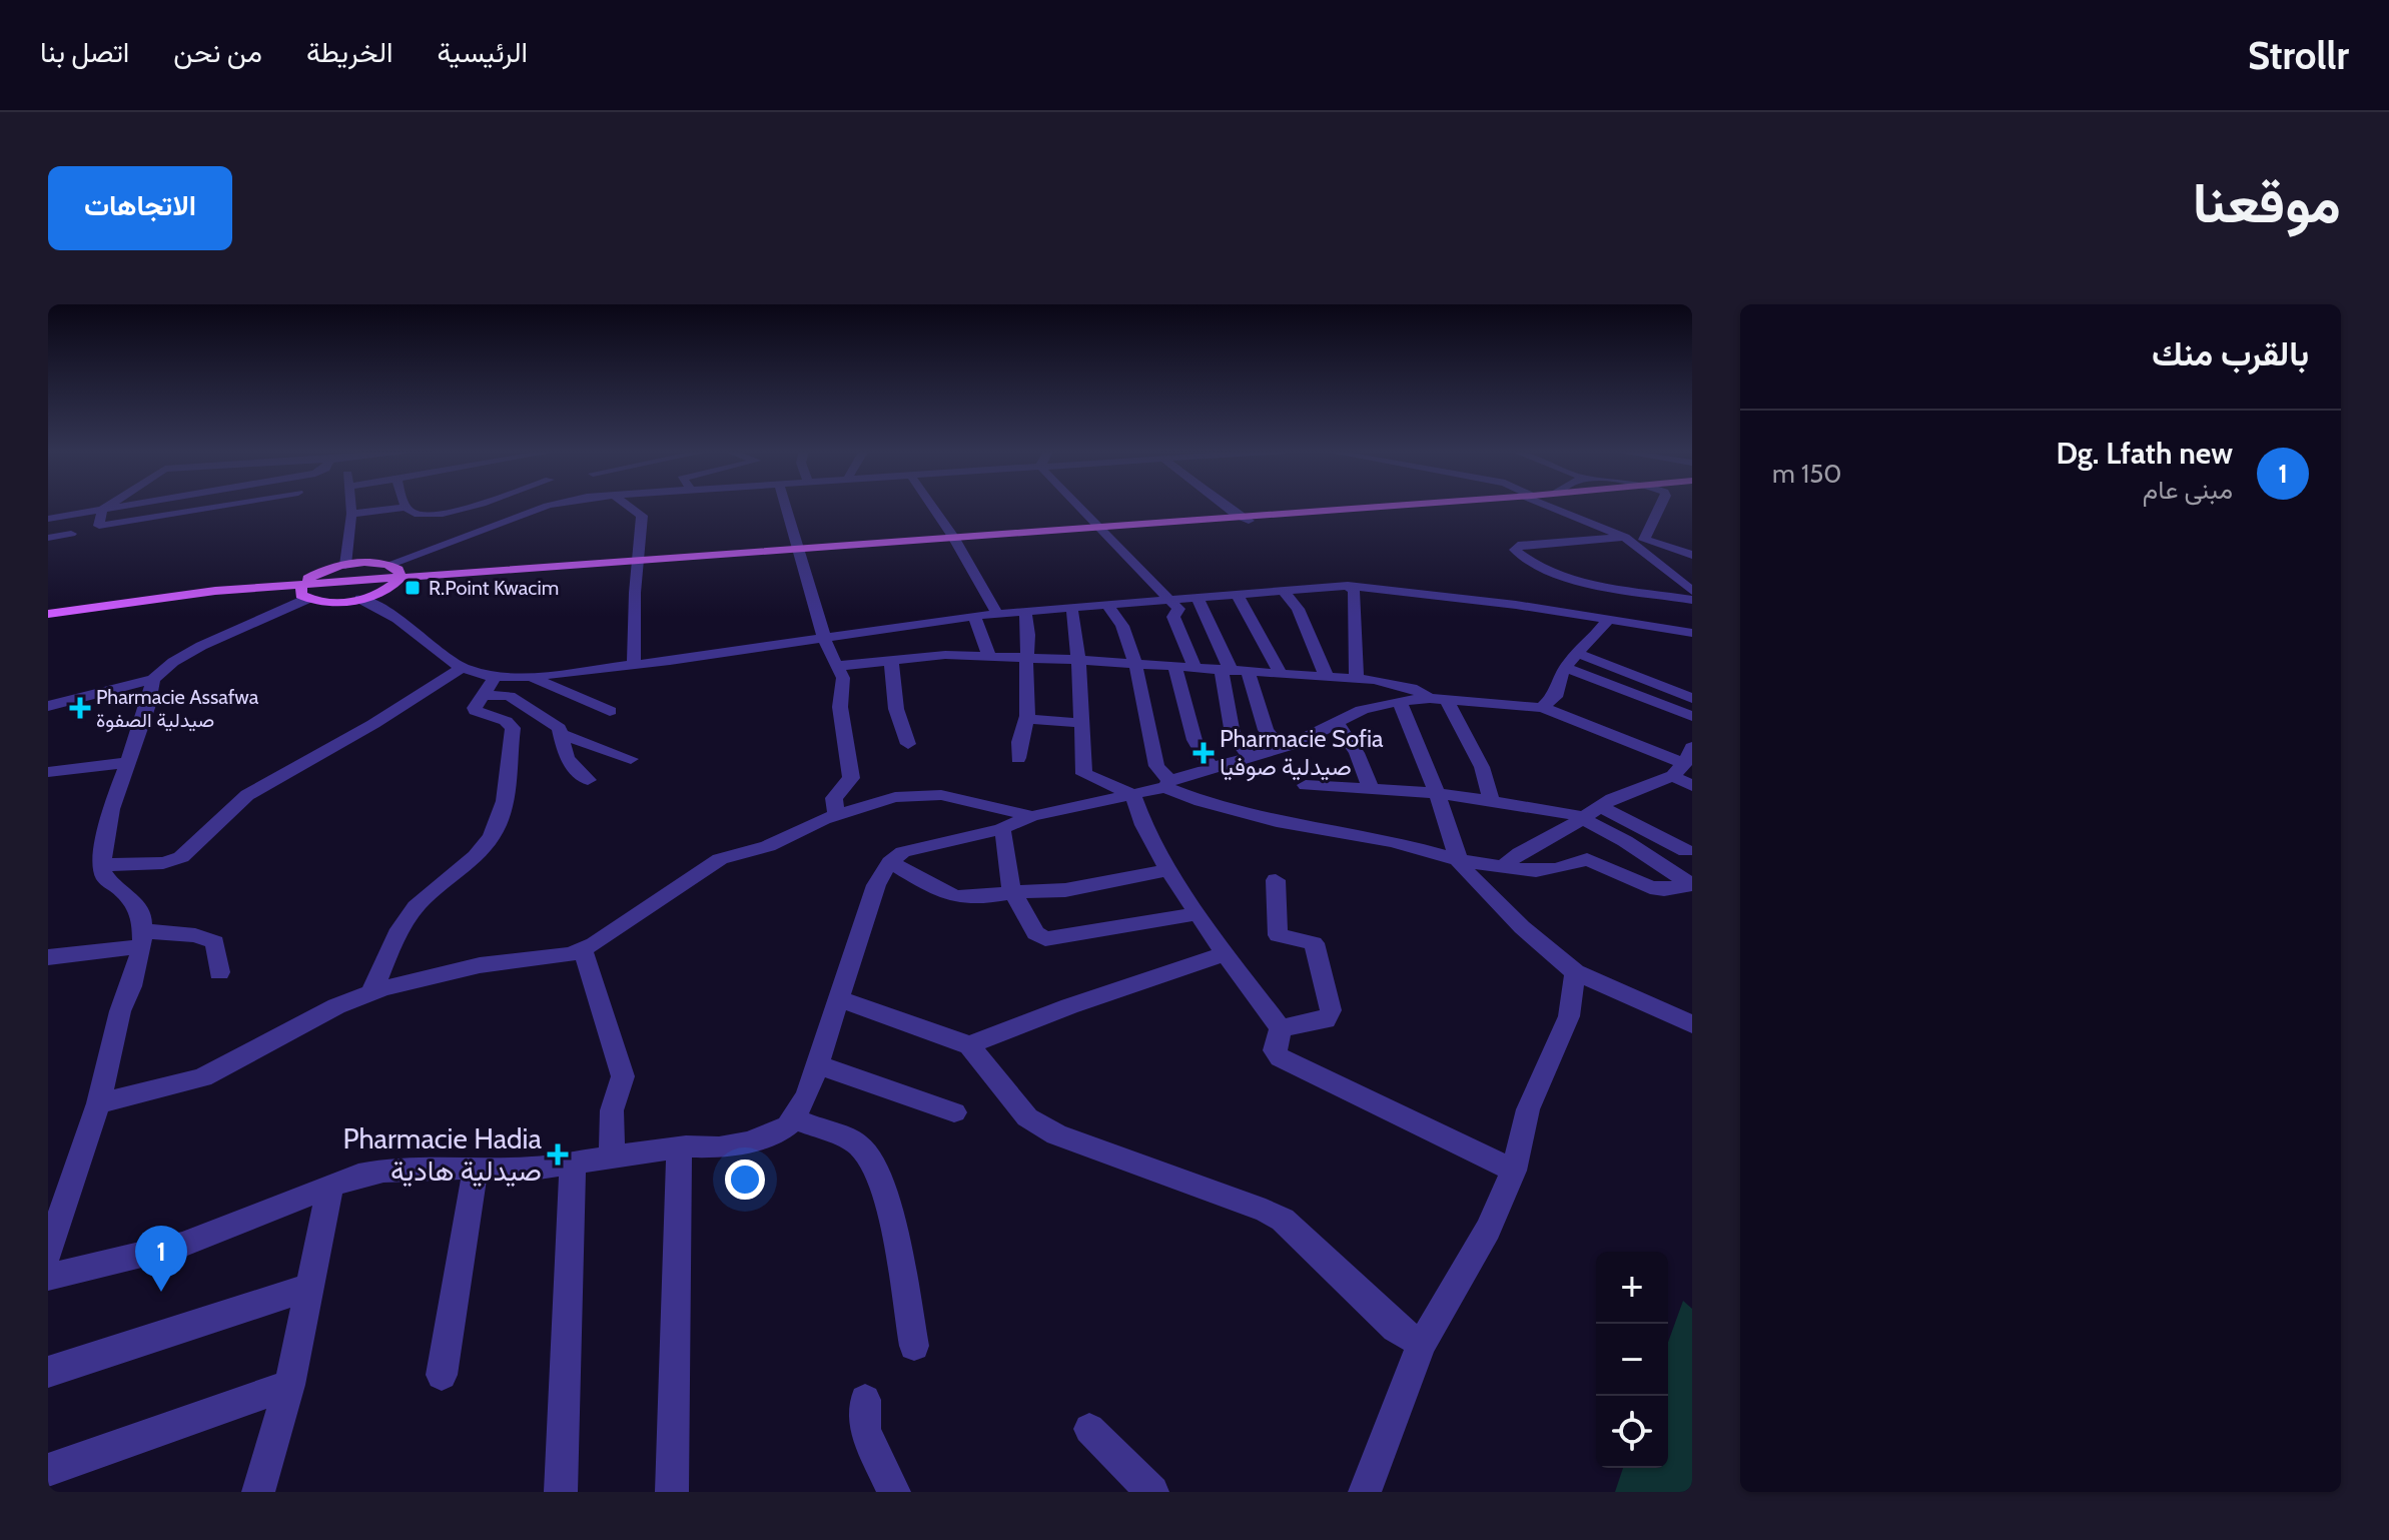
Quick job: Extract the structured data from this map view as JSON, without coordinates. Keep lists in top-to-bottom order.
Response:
{
  "places": {
    "transit": ["R.Point Kwacim"],
    "health": ["Pharmacie Assafwa صيدلية الصفوة", "Pharmacie Sofia صيدلية صوفيا", "Pharmacie Hadia صيدلية هادية"]
  },
  "page": {
    "header": "Strollr",
    "nav": [
      "الرئيسية",
      "الخريطة",
      "من نحن",
      "اتصل بنا"
    ],
    "title": "موقعنا",
    "buttons": "الاتجاهات",
    "heading": "بالقرب منك",
    "list": [
      {
        "mark": "1",
        "name": "Dg. Lfath new",
        "note": "مبنى عام",
        "value": "150 m"
      }
    ],
    "pins": "1",
    "map_buttons": ["+", "−"]
  }
}
